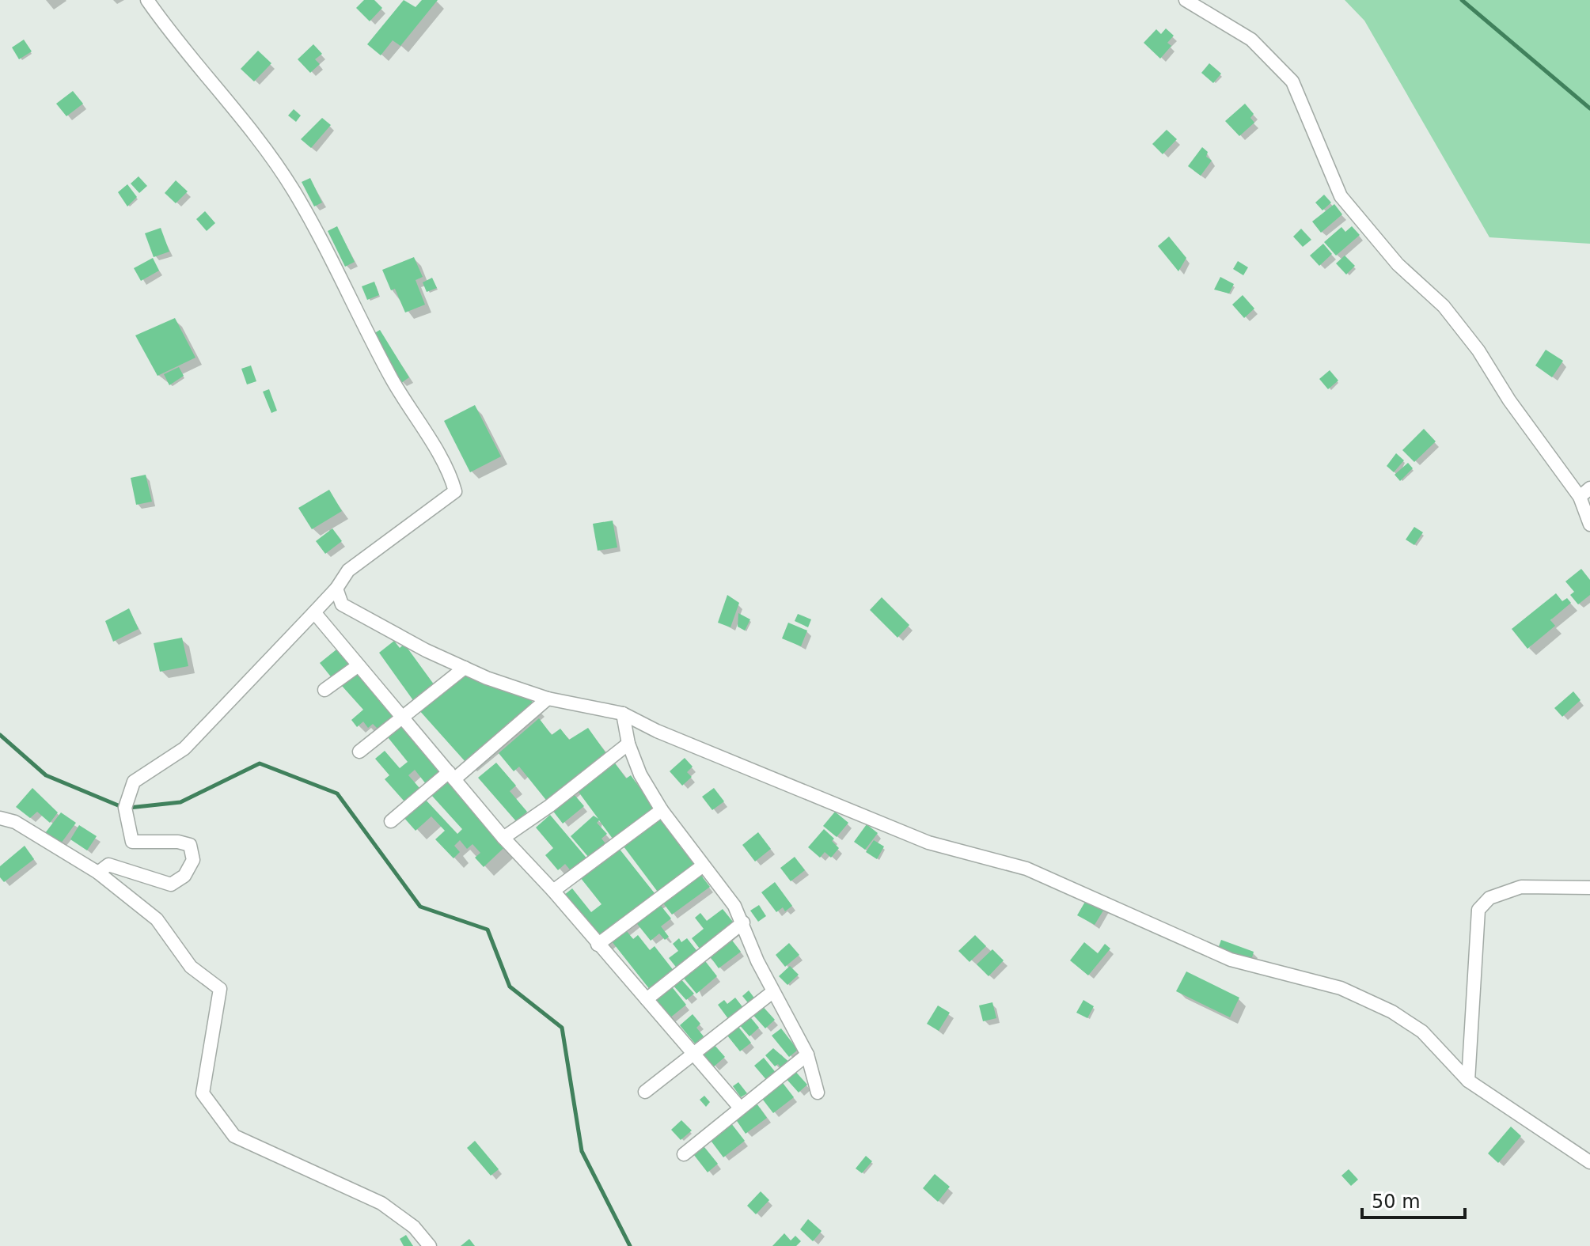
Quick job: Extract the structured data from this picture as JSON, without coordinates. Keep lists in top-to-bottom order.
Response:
{
  "scale_bar": "50 m"
}
